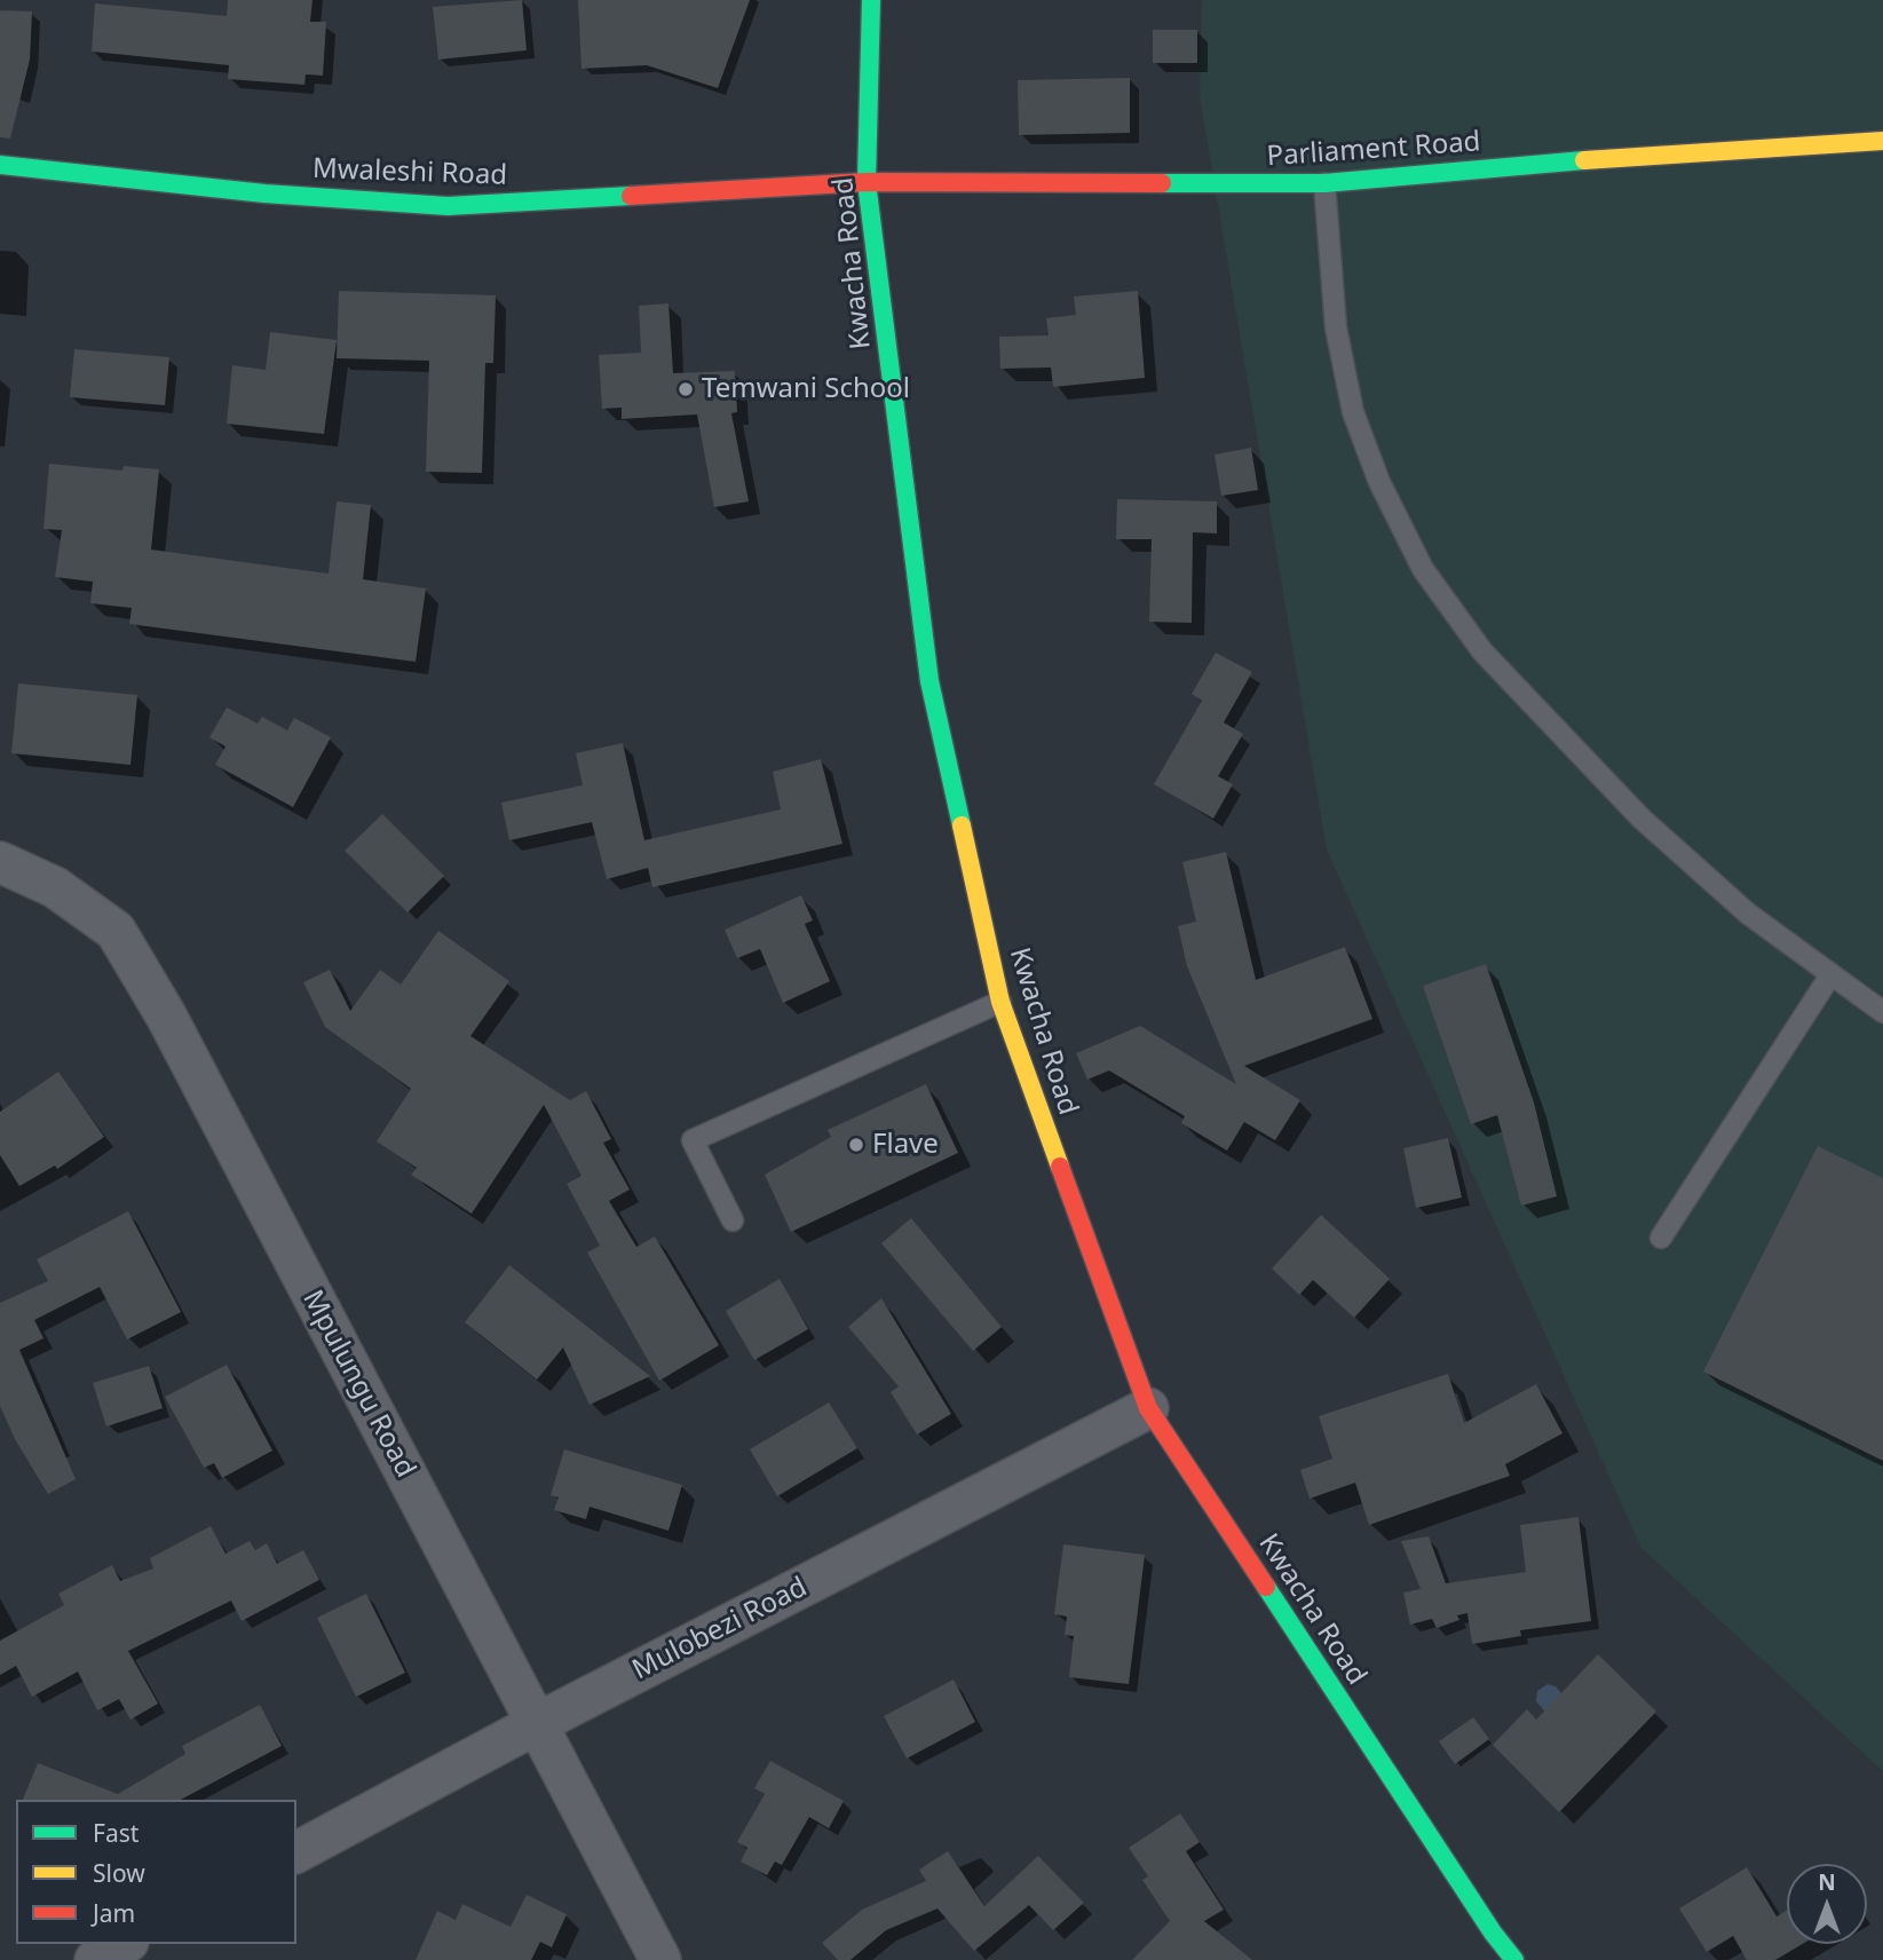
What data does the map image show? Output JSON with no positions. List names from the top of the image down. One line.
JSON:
{"streets":{"main road":["Parliament Road","Mwaleshi Road","Kwacha Road"],"street":["Mpulungu Road","Mulobezi Road"]},"crossings":[["Parliament Road","Mwaleshi Road"],["Parliament Road","Kwacha Road"],["Mwaleshi Road","Kwacha Road"],["Kwacha Road","Mulobezi Road"],["Mpulungu Road","Mulobezi Road"]],"places":["Temwani School","Flave"],"legend":["Fast","Slow","Jam"],"north":"top"}
